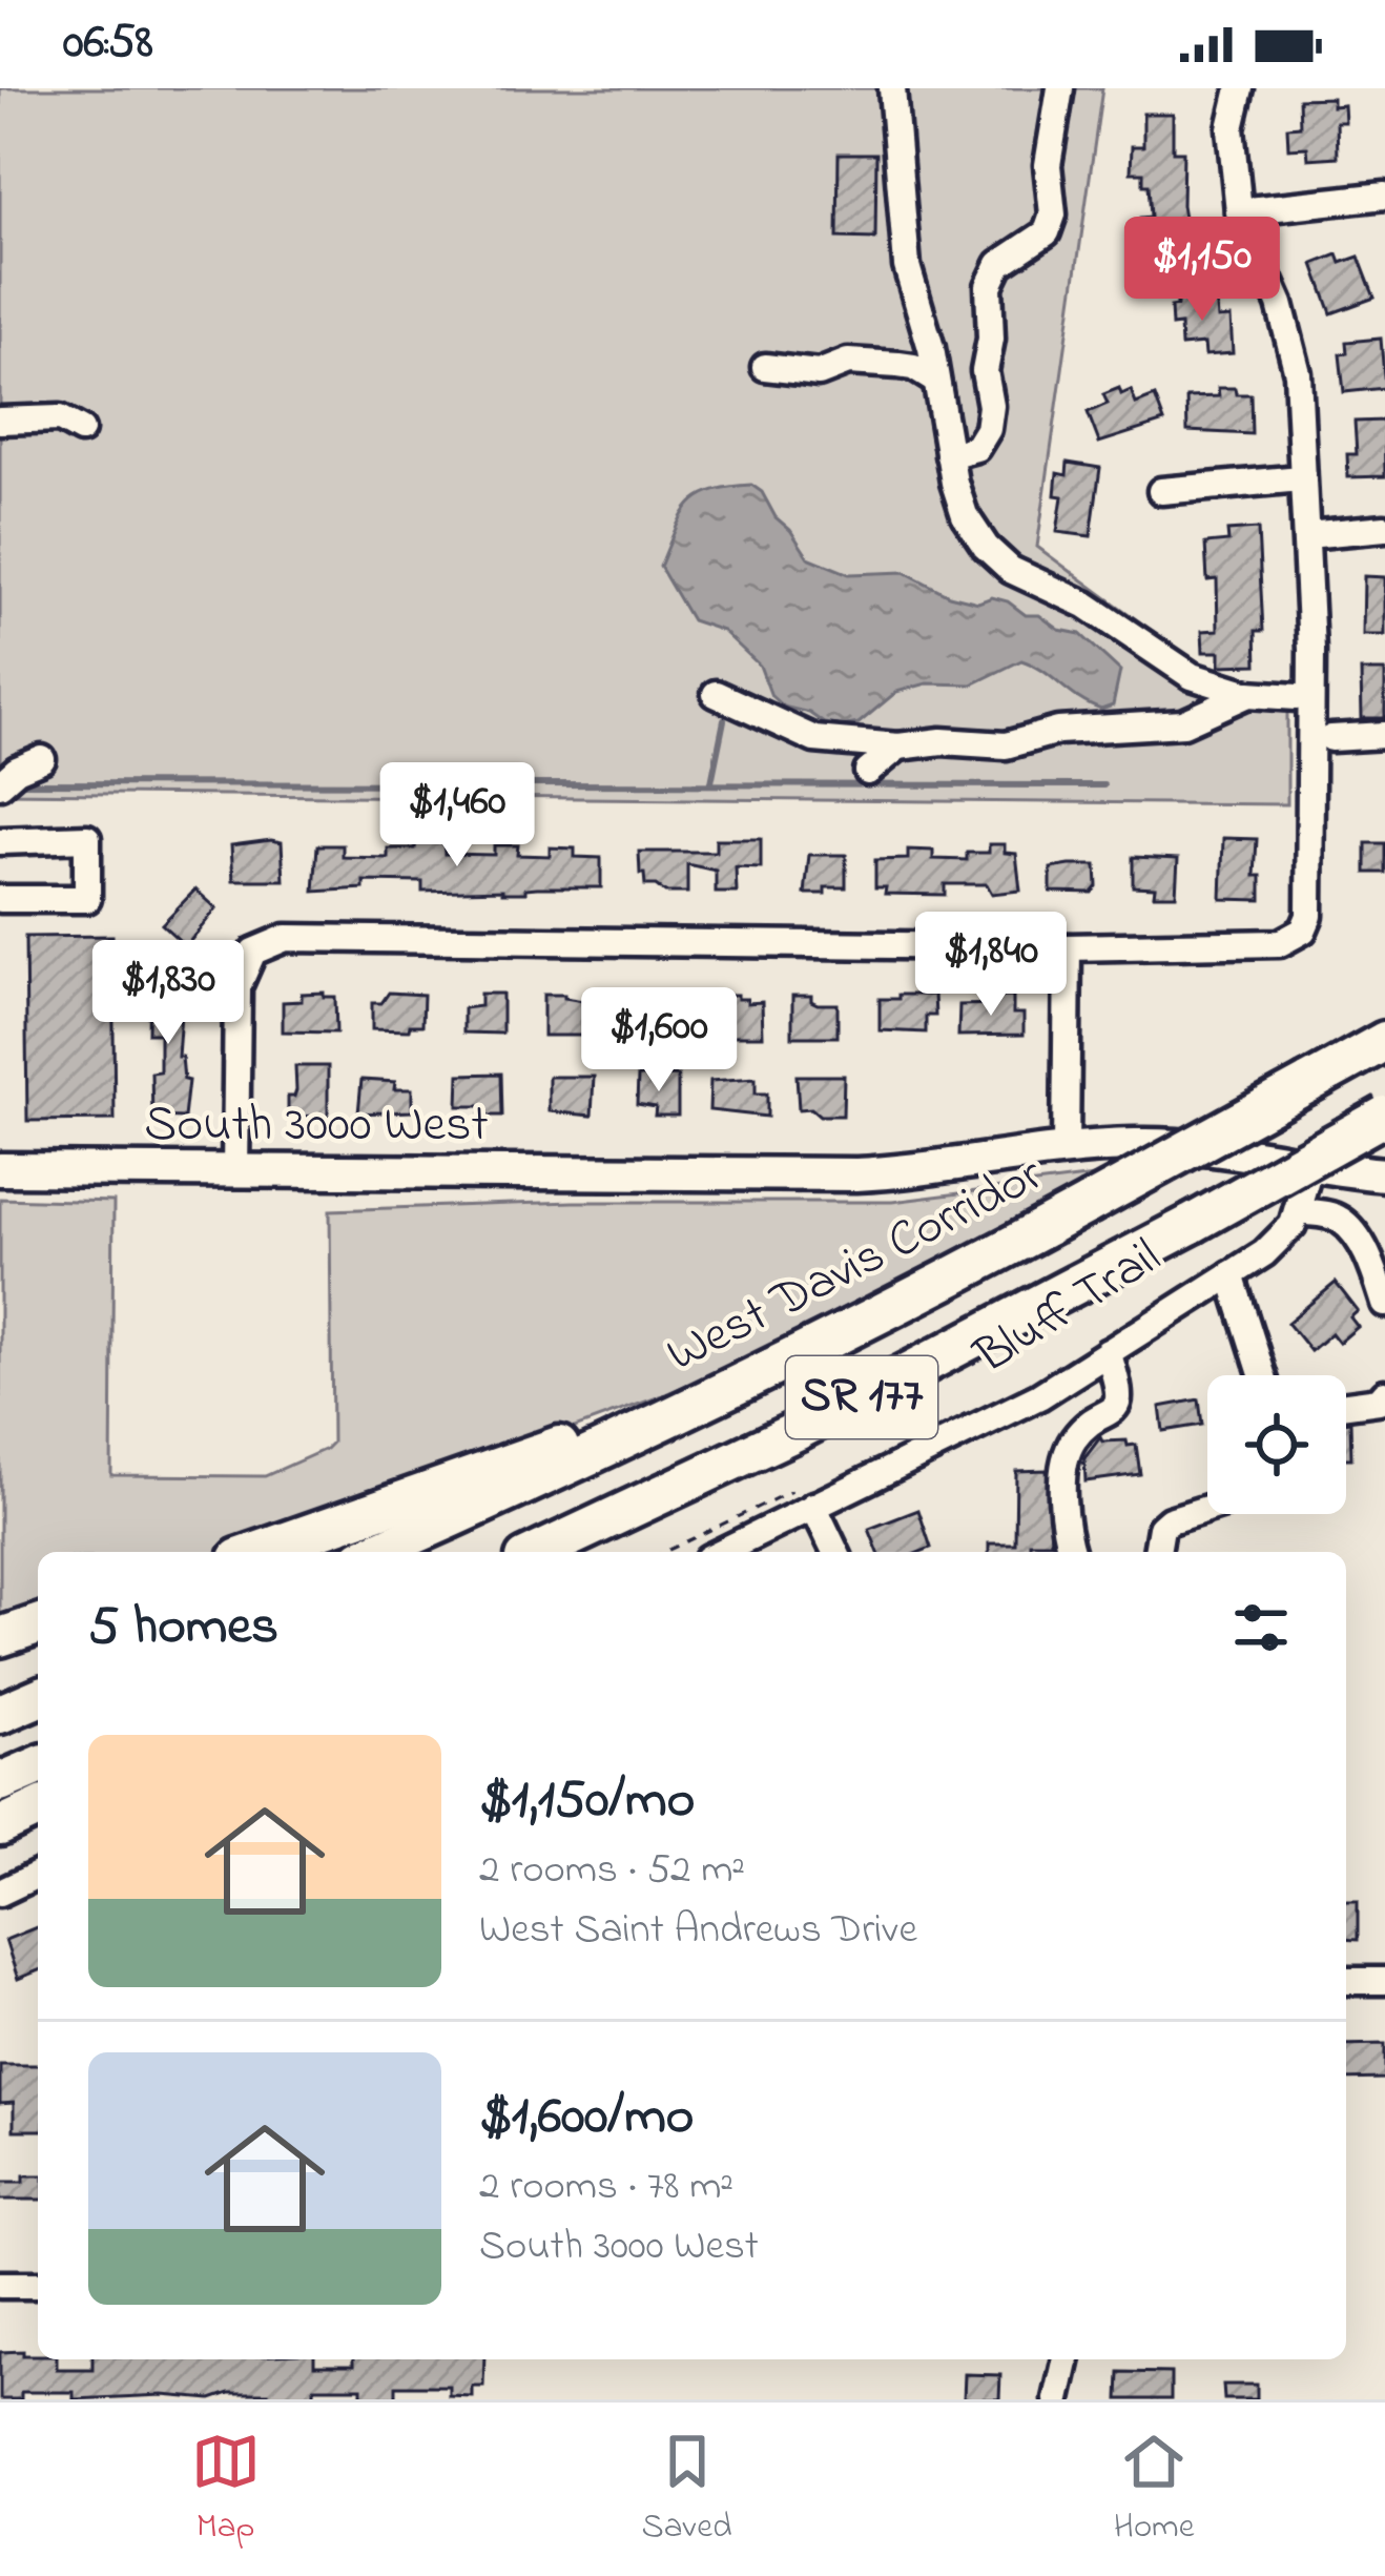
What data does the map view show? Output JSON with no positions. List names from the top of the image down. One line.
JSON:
{"streets":{"highway":["West Davis Corridor","SR 177"],"main road":["South 3000 West"]},"page":{"status":"06:58","price":["$1,150","$1,460","$1,840","$1,830","$1,600"],"heading":"5 homes","list":[{"name":"$1,150/mo","note":"2 rooms · 52 m² · West Saint Andrews Drive"},{"name":"$1,600/mo","note":"2 rooms · 78 m² · South 3000 West"}],"tabs":["Map","Saved","Home"]}}
